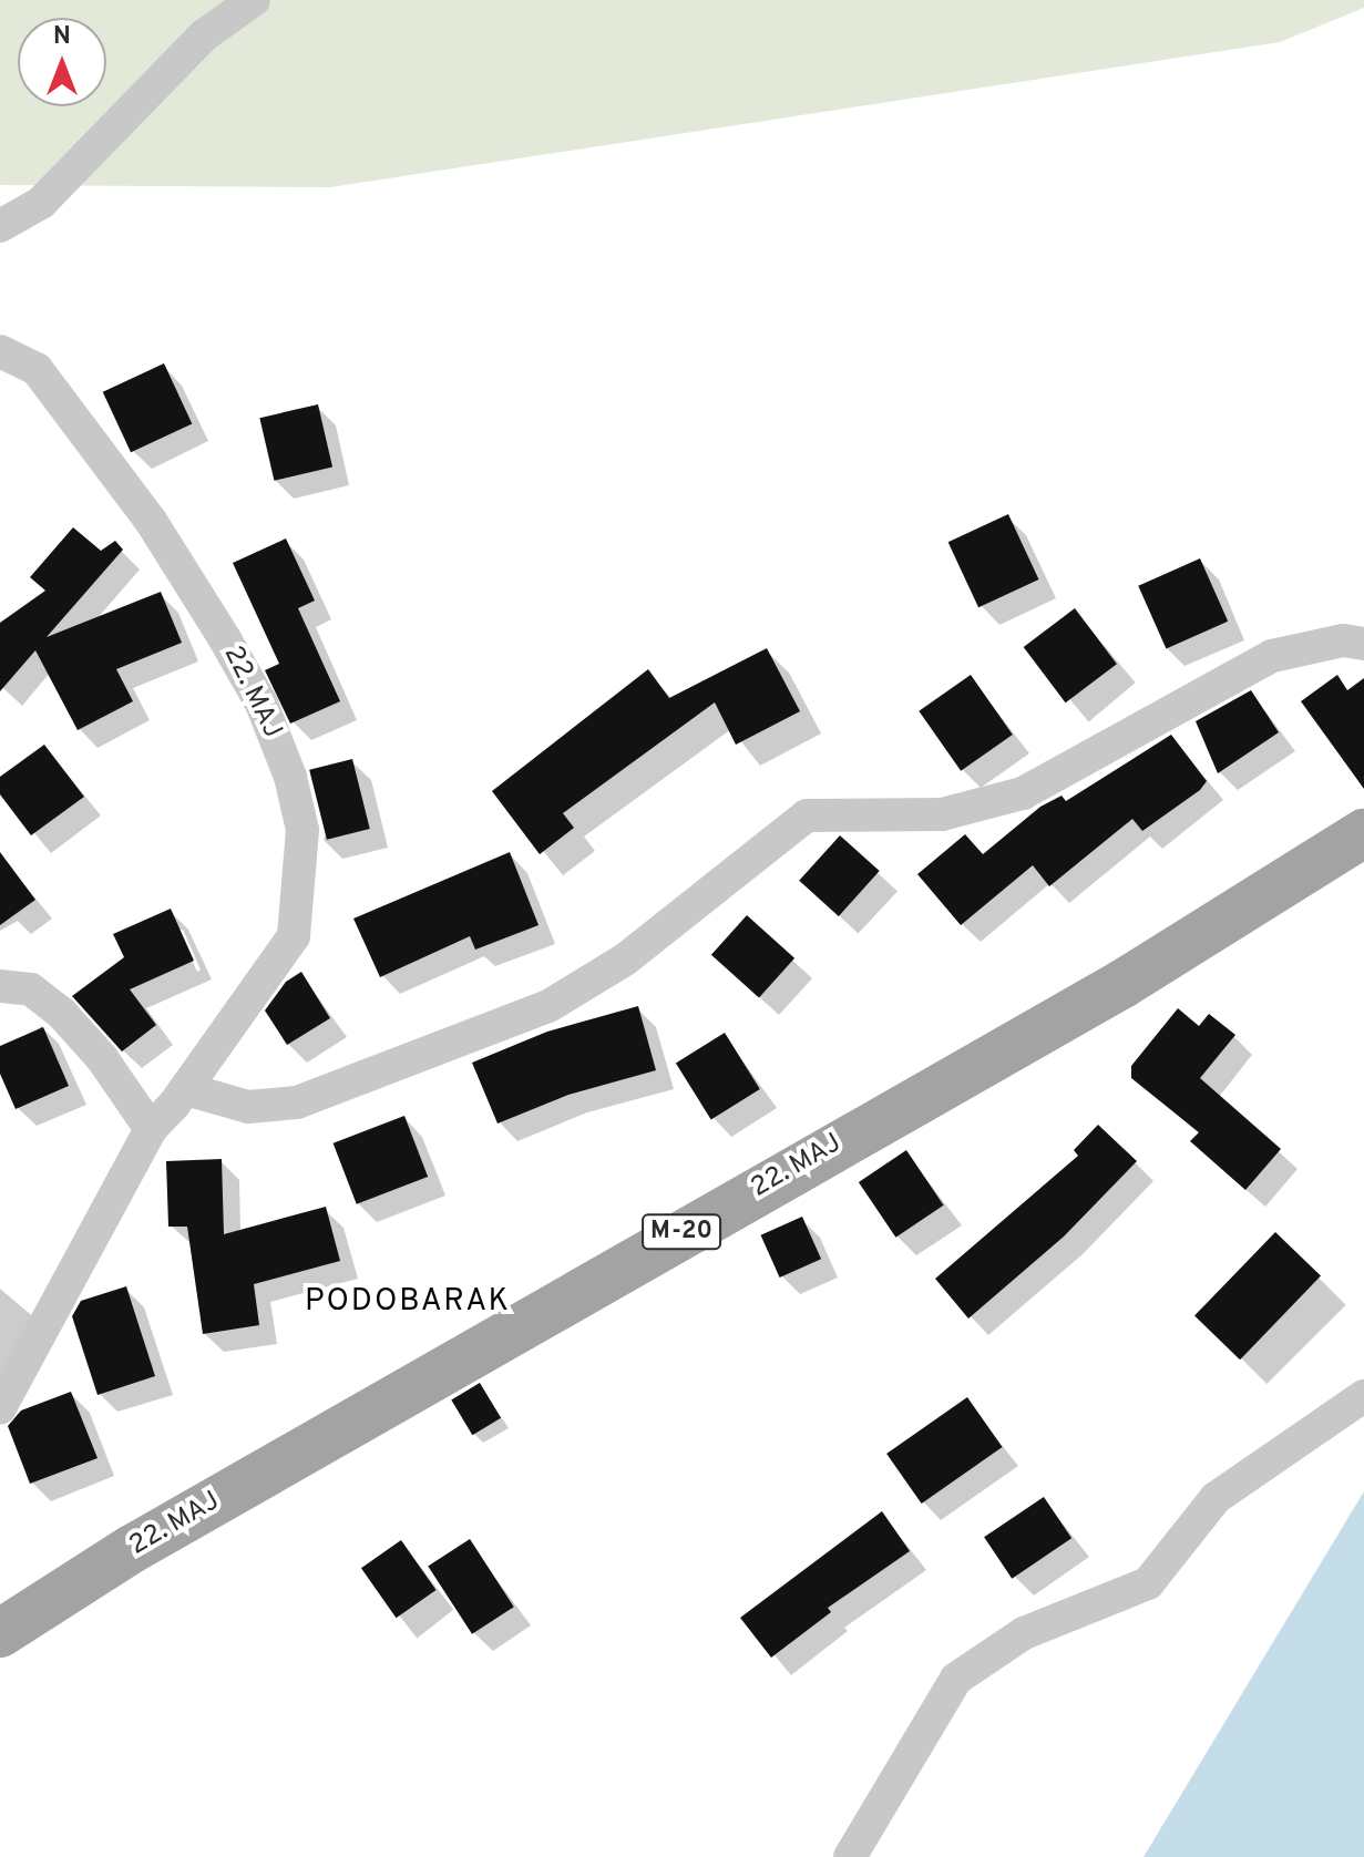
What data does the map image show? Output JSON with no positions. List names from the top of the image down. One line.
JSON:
{"streets":{"main road":["22. MAJ","M-20"]},"districts":["PODOBARAK"],"north":"top"}
